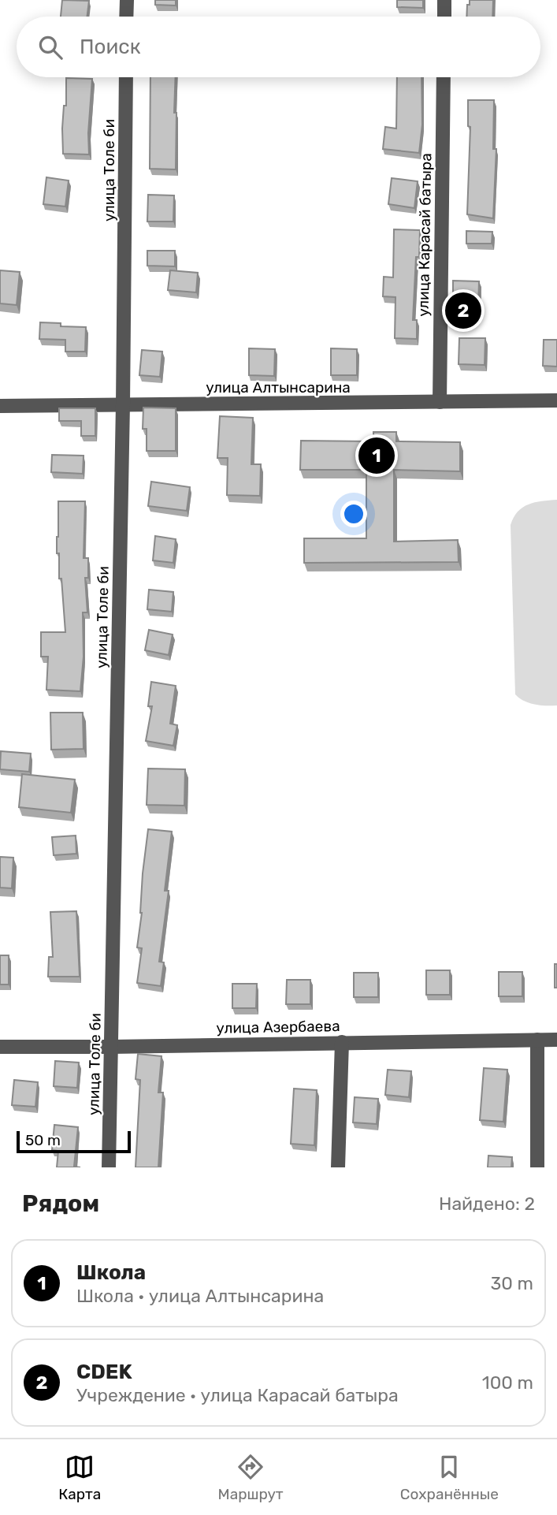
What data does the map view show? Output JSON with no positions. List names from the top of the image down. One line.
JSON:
{"streets":{"street":["улица Толе би","улица Карасай батыра","улица Алтынсарина","улица Азербаева"]},"crossings":[["улица Толе би","улица Алтынсарина"],["улица Толе би","улица Азербаева"],["улица Карасай батыра","улица Алтынсарина"]],"scale_bar":"50 m","page":{"search":"Поиск","pins":["2","1"],"scale":"50 m","heading":["Рядом","Найдено: 2"],"list":[{"mark":"1","name":"Школа","note":"Школа · улица Алтынсарина","value":"30 m"},{"mark":"2","name":"CDEK","note":"Учреждение · улица Карасай батыра","value":"100 m"}],"nav":["Карта","Маршрут","Сохранённые"]}}
